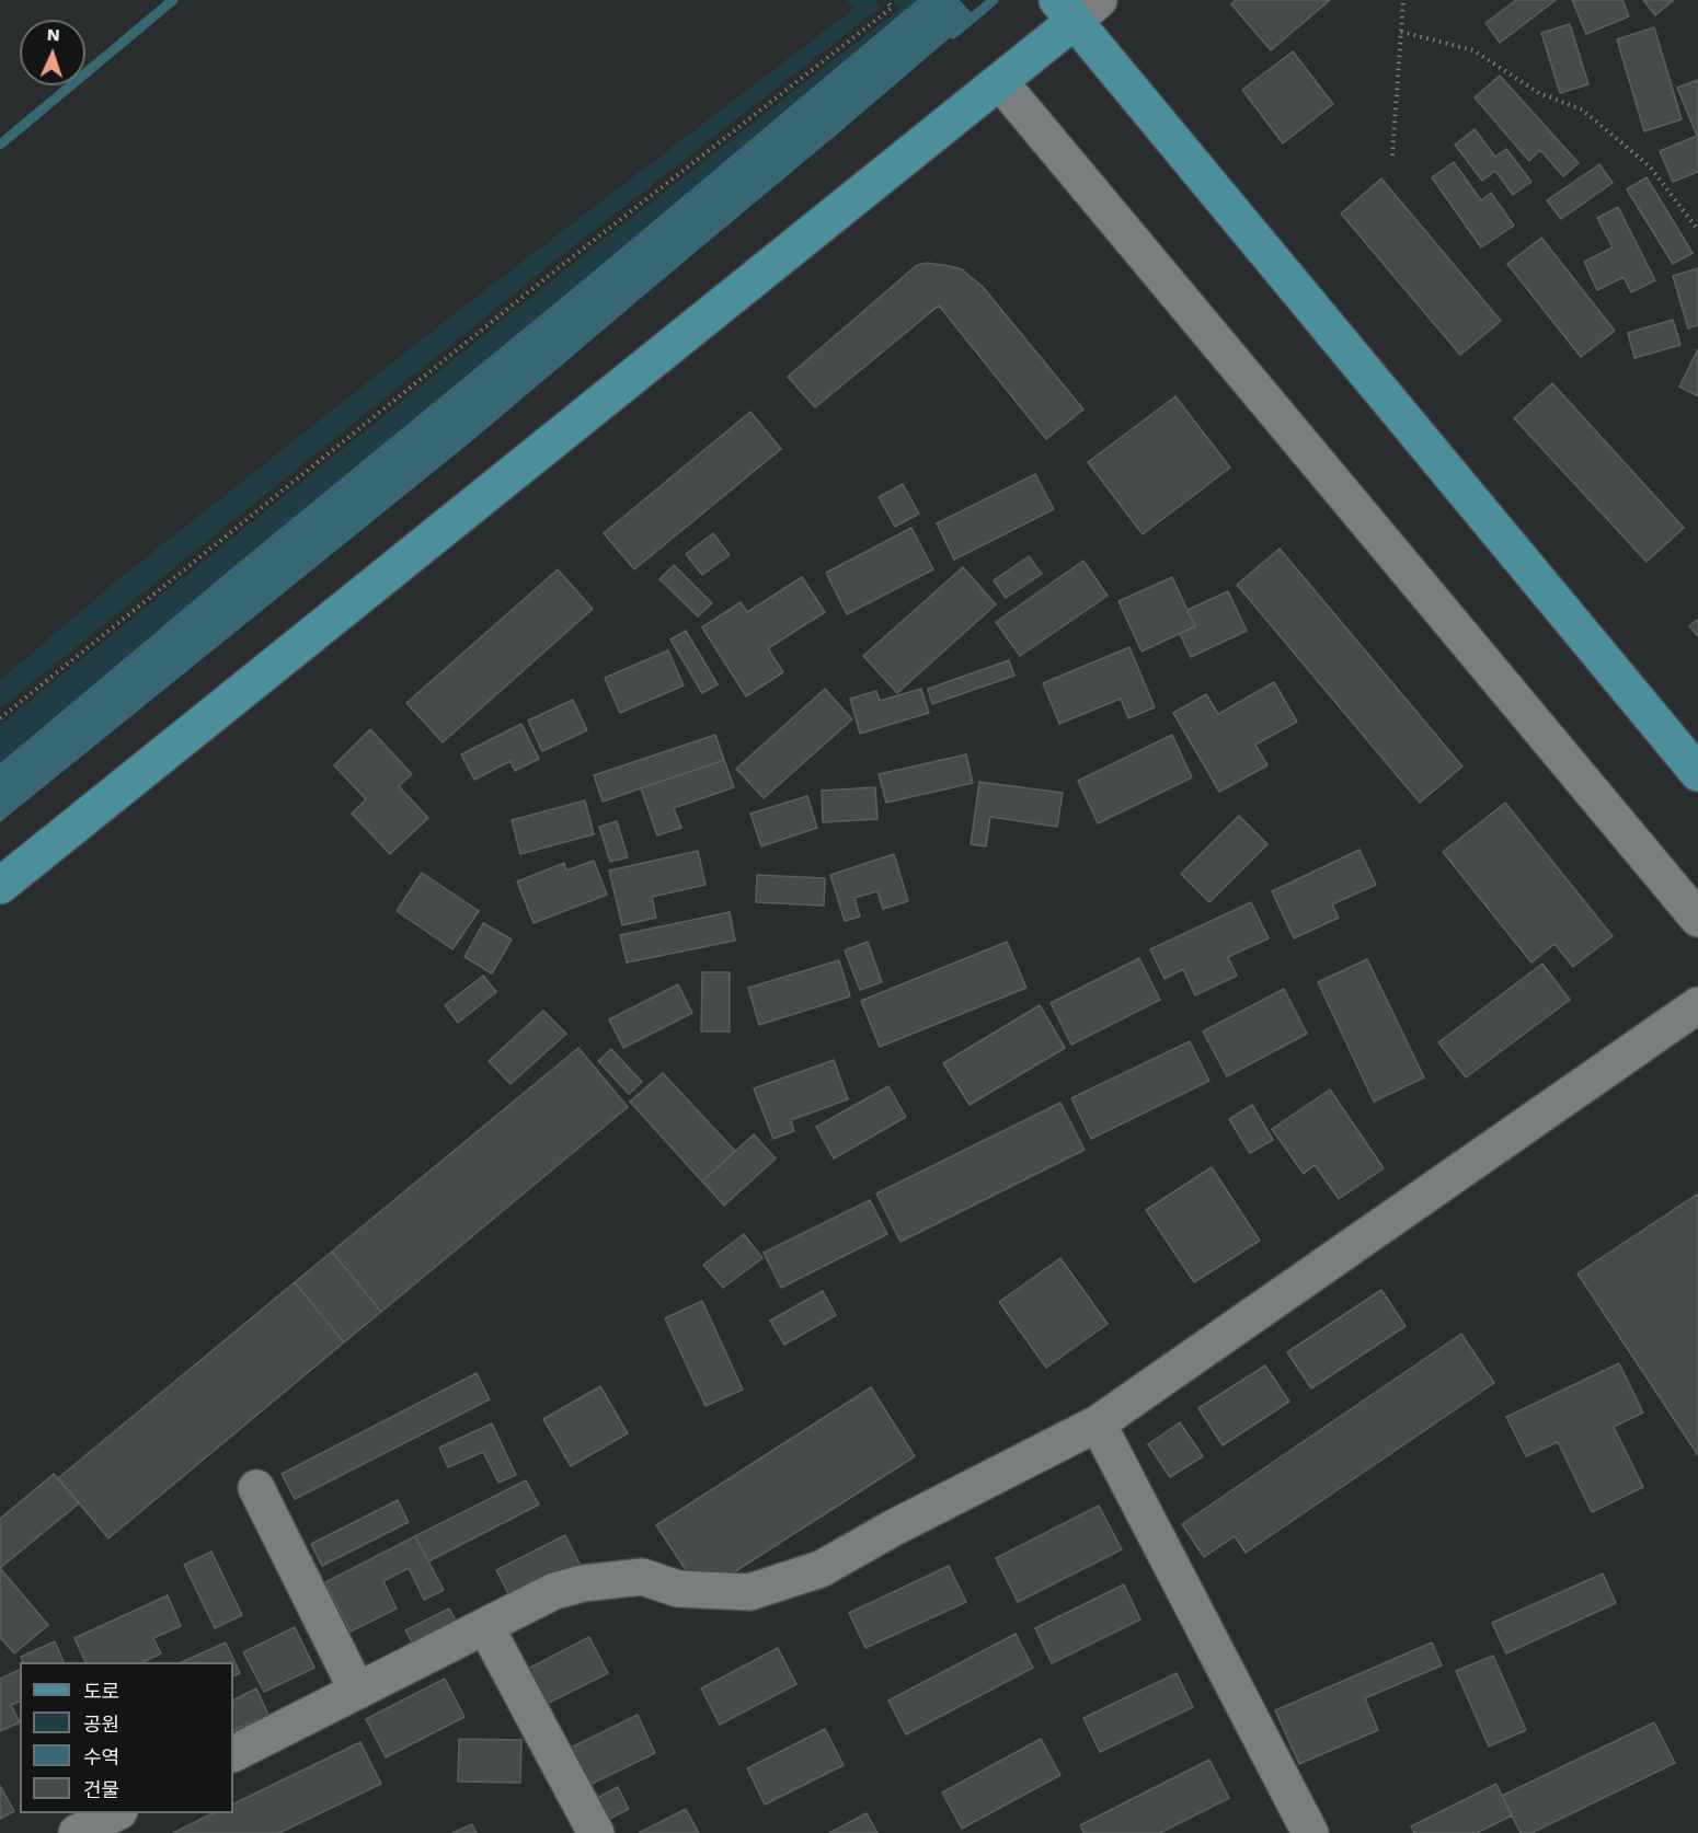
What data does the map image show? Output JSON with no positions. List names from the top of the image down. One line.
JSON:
{"legend":["도로","공원","수역","건물"],"north":"top"}
